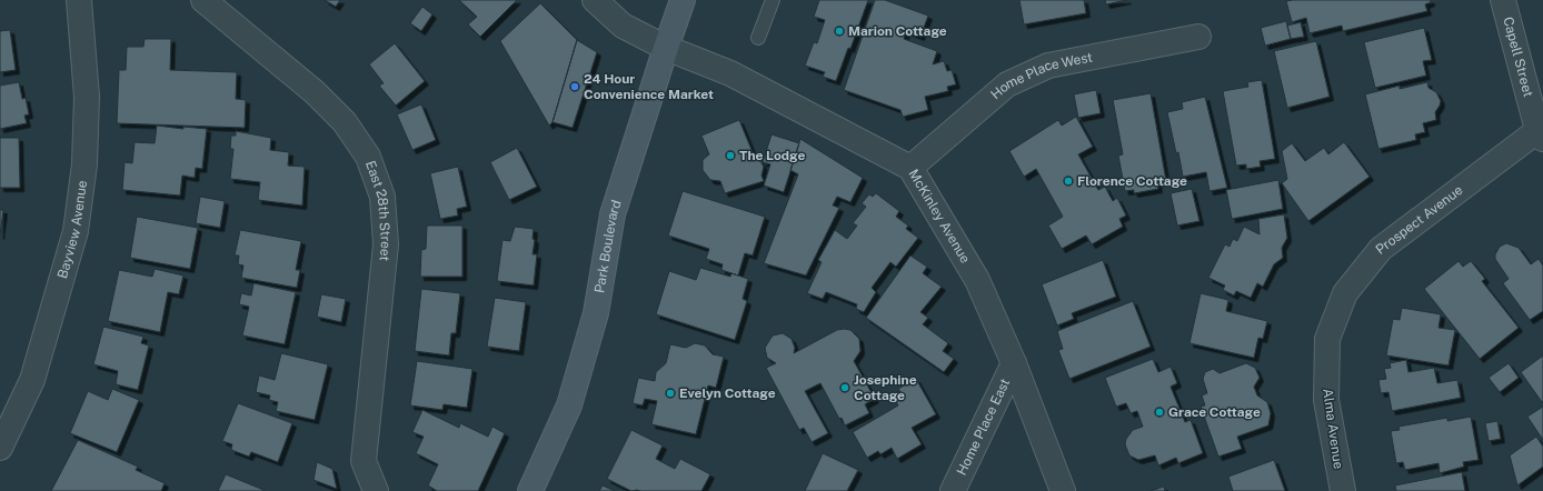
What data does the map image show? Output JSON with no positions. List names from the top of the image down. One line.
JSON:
{"streets":{"main road":["Park Boulevard"],"street":["Capell Street","Home Place West","East 28th Street","McKinley Avenue","Prospect Avenue","Bayview Avenue","Home Place East","Alma Avenue"]},"crossings":[["Capell Street","Prospect Avenue"],["Home Place West","McKinley Avenue"],["McKinley Avenue","Park Boulevard"],["McKinley Avenue","Home Place East"],["Prospect Avenue","Alma Avenue"]],"places":["Marion Cottage","24 Hour Convenience Market","The Lodge","Florence Cottage","Josephine Cottage","Evelyn Cottage","Grace Cottage"]}
